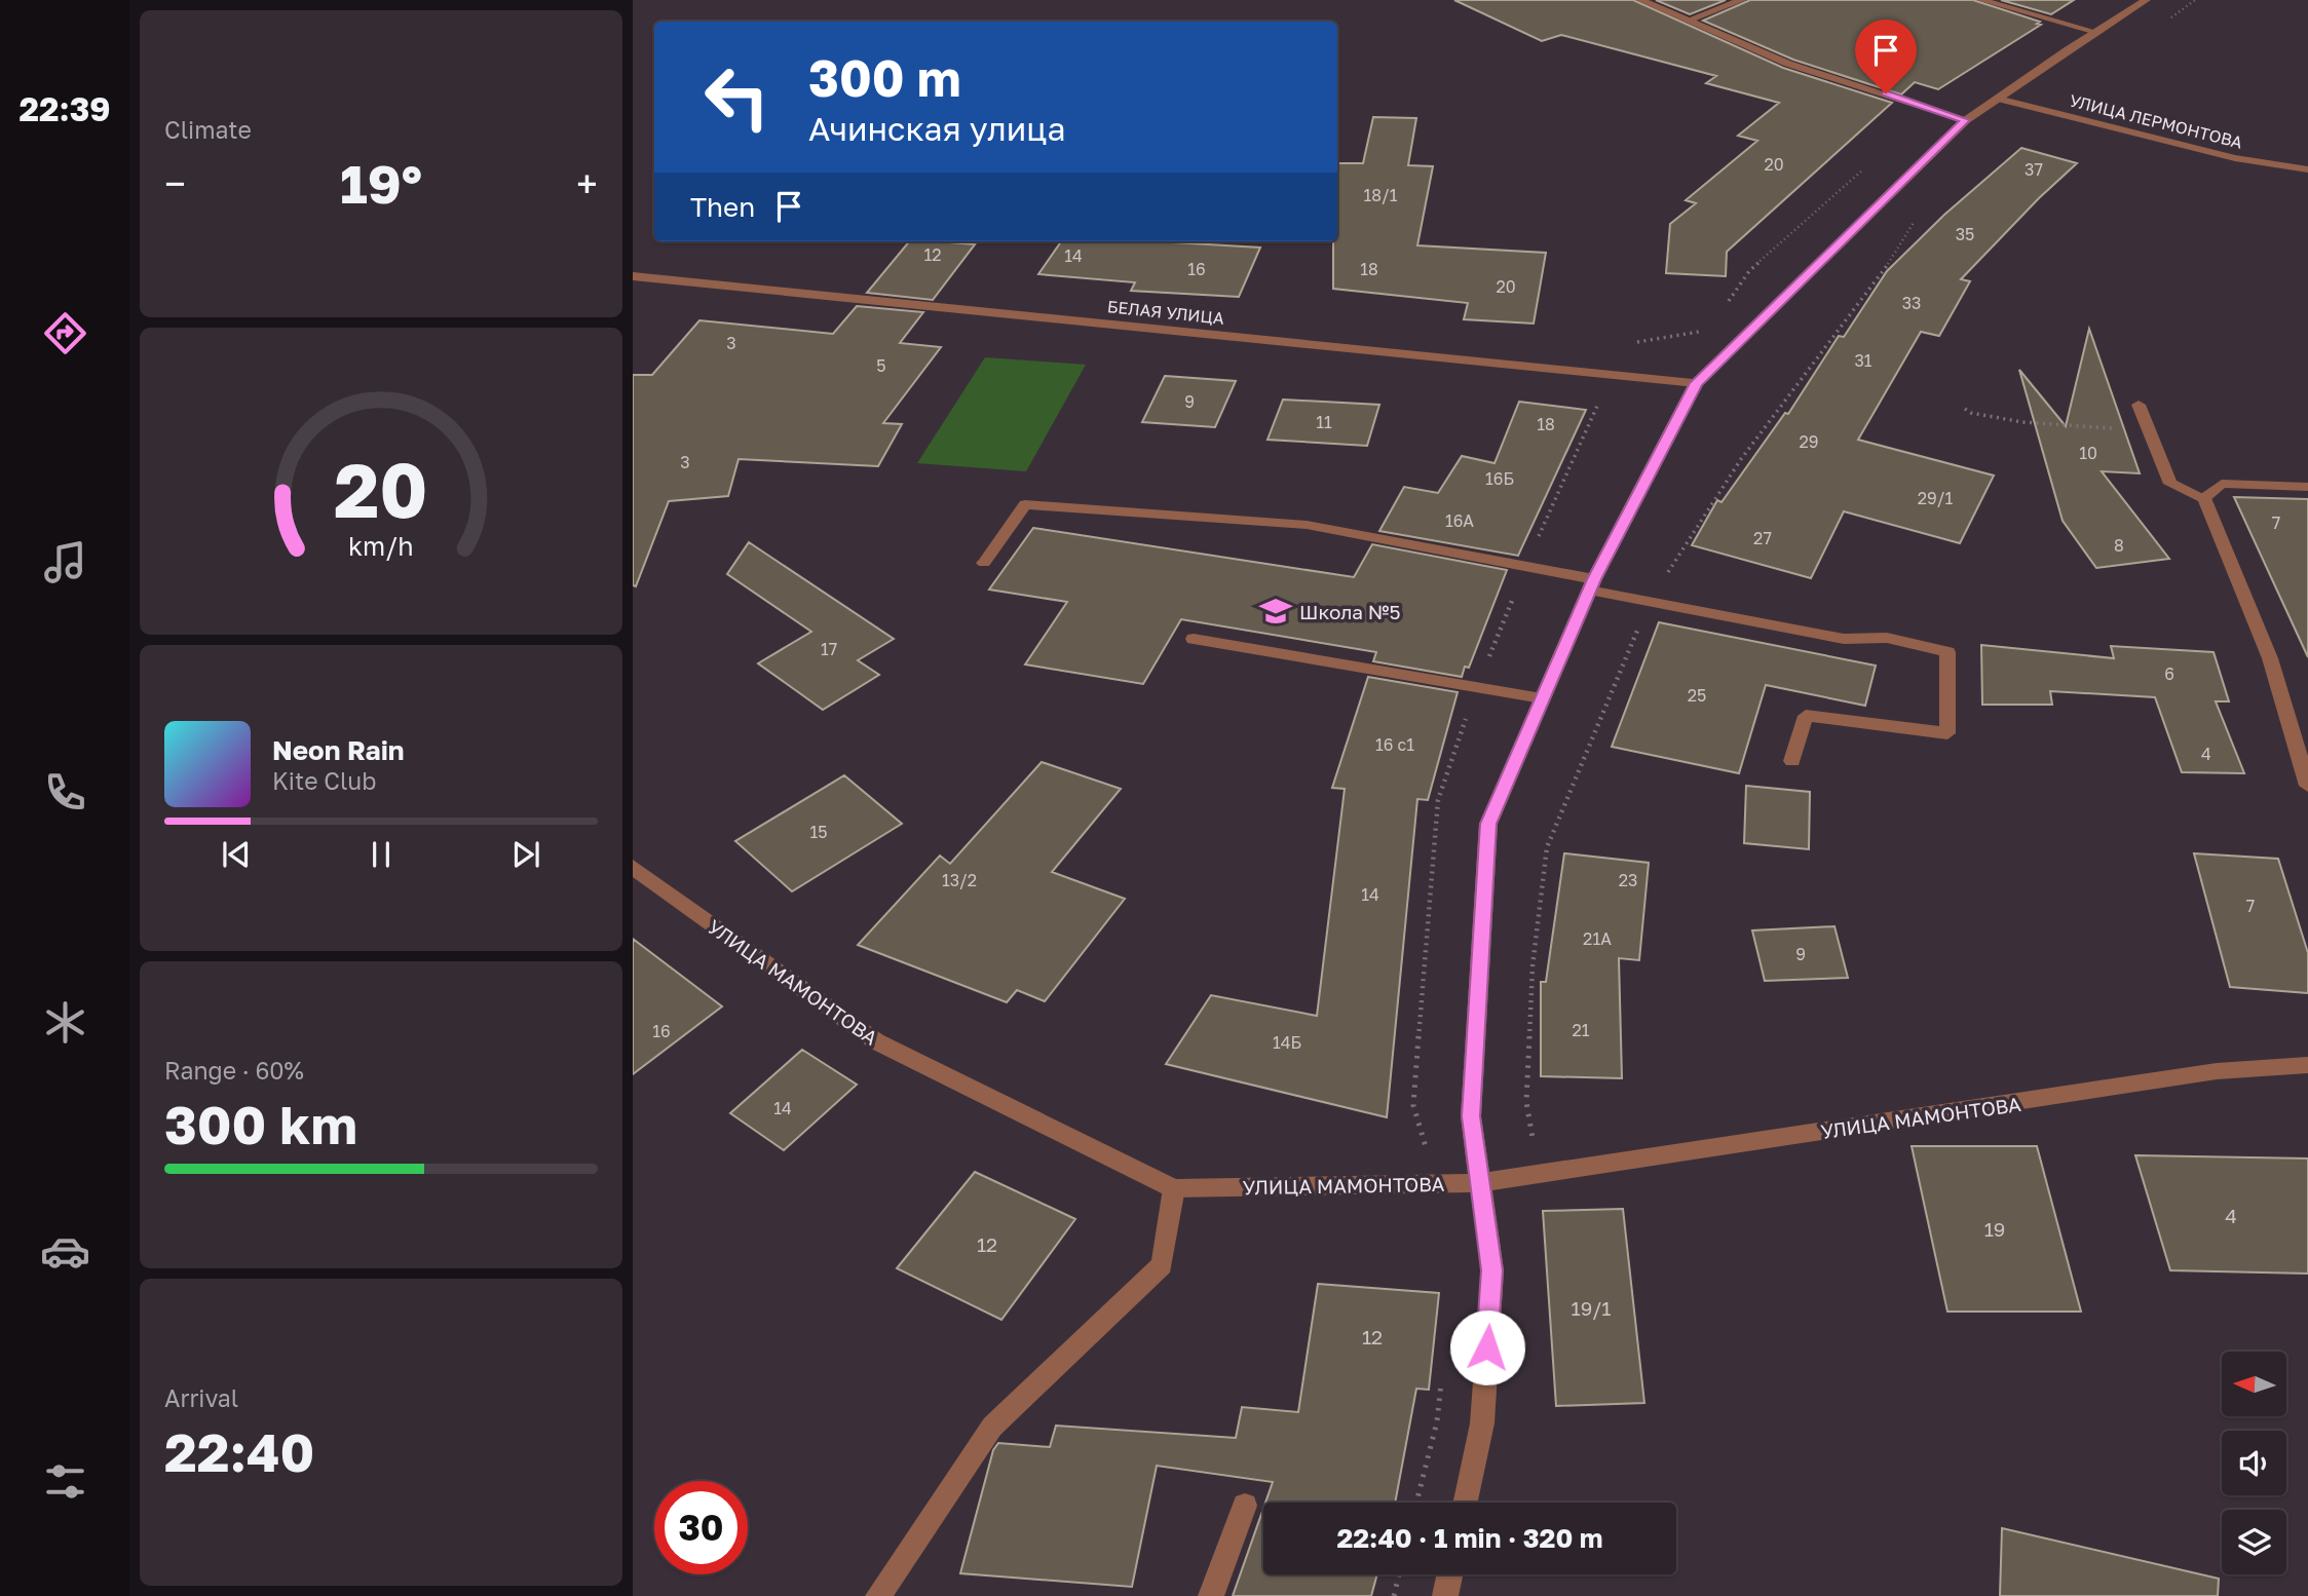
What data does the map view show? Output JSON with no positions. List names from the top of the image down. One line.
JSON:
{"streets":{"street":["УЛИЦА ЛЕРМОНТОВА","БЕЛАЯ УЛИЦА","УЛИЦА МАМОНТОВА"]},"places":{"school or university":["Школа №5"]},"house_numbers":["20","37","18/1","35","12","14","16","18","20","33","3","31","5","9","11","18","29","10","3","16Б","29/1","16А","7","27","8","17","6","25","16 c1","4","15","13/2","23","14","7","21А","9","21","16","14Б","14","4","19","12","19/1","12"],"north":"left","page":{"tabs":"22:39","tile":["Climate",["Range · 60%","300 km"],["Arrival","22:40"]],"turn":["300 m","Ачинская улица"],"heat":["−","19°","+"],"then":"Then","song":["Neon Rain","Kite Club"],"limit":"30","trip":"22:40 · 1 min · 320 m","gauge":["20","km/h"]}}
